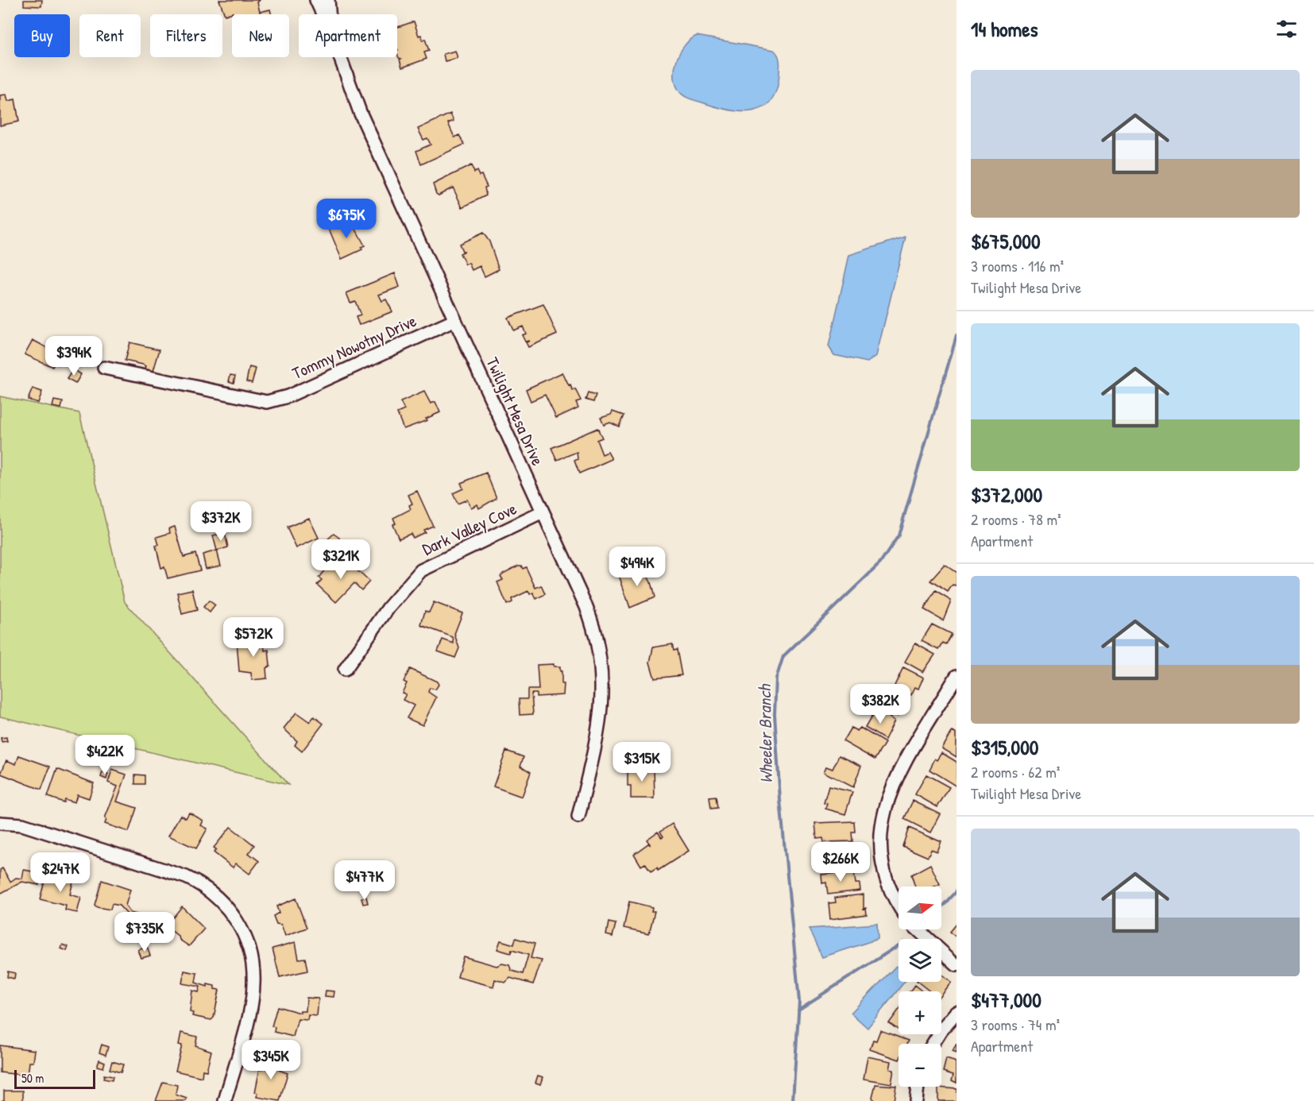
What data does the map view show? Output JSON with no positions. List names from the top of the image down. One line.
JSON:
{"streets":{"street":["Tommy Nowotny Drive","Twilight Mesa Drive","Dark Valley Cove"]},"crossings":[["Tommy Nowotny Drive","Twilight Mesa Drive"],["Twilight Mesa Drive","Dark Valley Cove"]],"water":["Wheeler Branch"],"scale_bar":"50 m","north":"right","page":{"heading":"14 homes","chip":["Buy","Rent","Filters","New","Apartment"],"list":[{"name":"$675,000","note":"3 rooms · 116 m² · Twilight Mesa Drive"},{"name":"$372,000","note":"2 rooms · 78 m² · Apartment"},{"name":"$315,000","note":"2 rooms · 62 m² · Twilight Mesa Drive"},{"name":"$477,000","note":"3 rooms · 74 m² · Apartment"}],"price":["$675K","$394K","$372K","$321K","$494K","$572K","$382K","$422K","$315K","$266K","$247K","$477K","$735K","$345K"],"map_buttons":["+","−"],"scale":"50 m"}}
